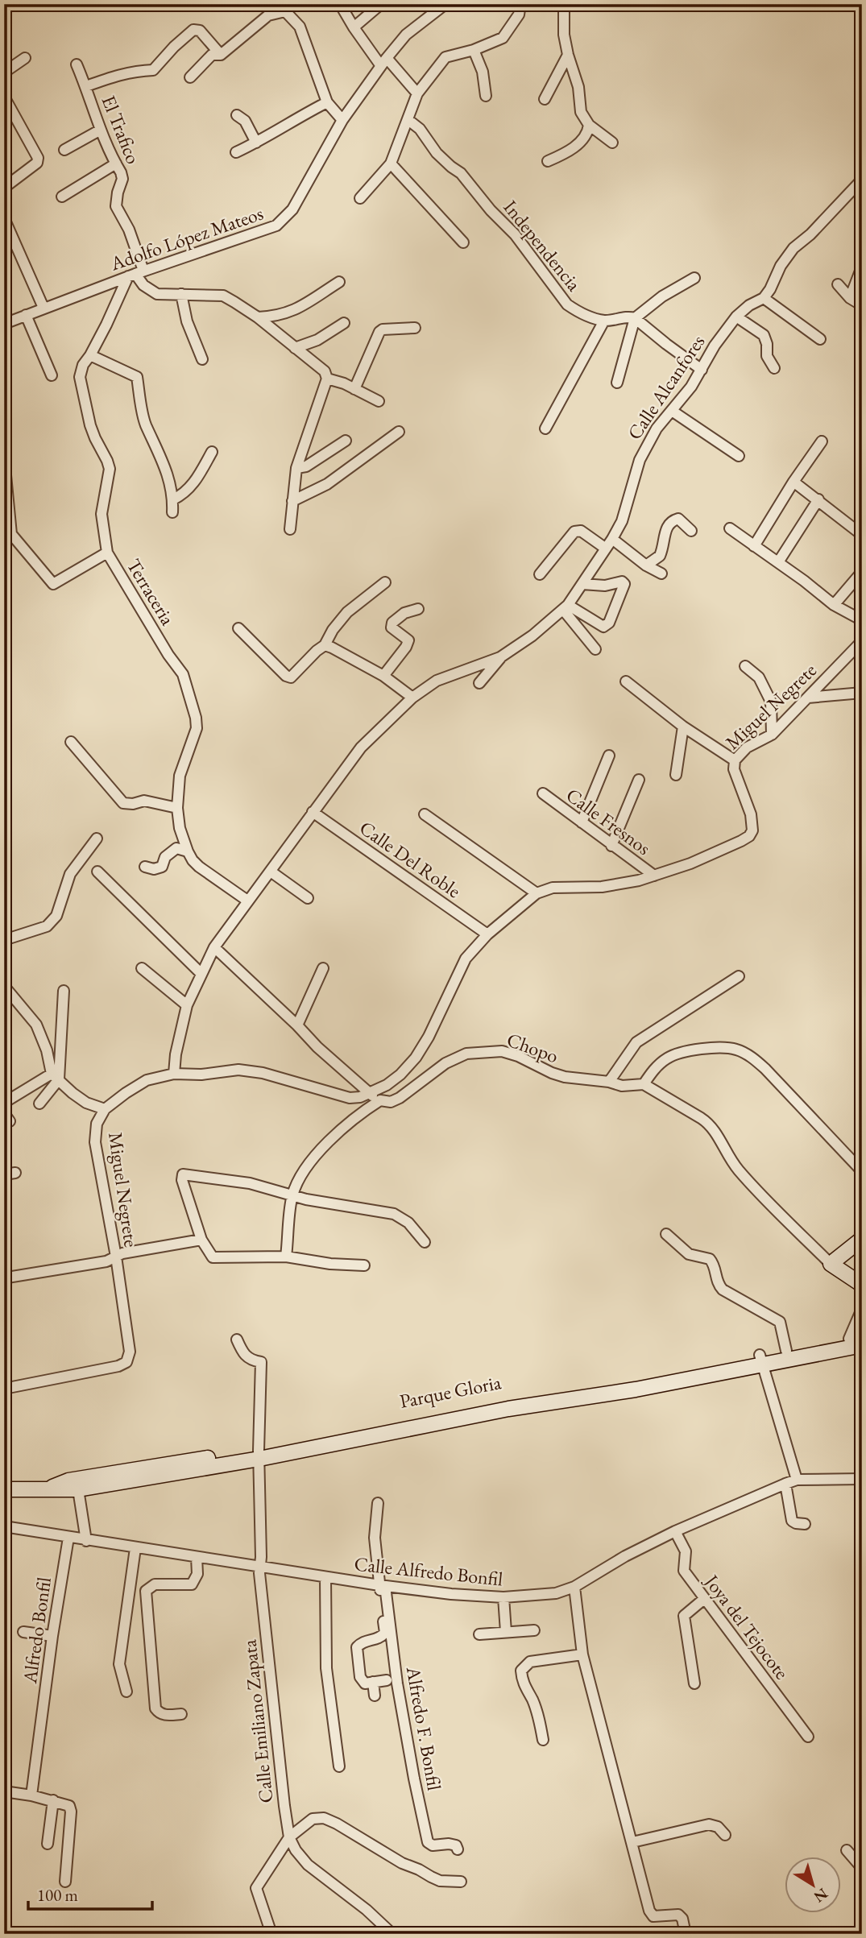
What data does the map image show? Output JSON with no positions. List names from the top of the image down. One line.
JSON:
{"streets":{"main road":["Parque Gloria"],"street":["El Trafico","Adolfo López Mateos","Independencia","Calle Alcanfores","Terraceria","Miguel Negrete","Calle Fresnos","Calle Del Roble","Chopo","Calle Alfredo Bonfil","Joya del Tejocote","Alfredo Bonfil","Calle Emiliano Zapata","Alfredo F. Bonfil"]},"crossings":[["El Trafico","Adolfo López Mateos"],["El Trafico","Terraceria"],["Adolfo López Mateos","Terraceria"],["Calle Alcanfores","Terraceria"],["Calle Alcanfores","Calle Del Roble"],["Miguel Negrete","Calle Fresnos"],["Miguel Negrete","Calle Del Roble"],["Parque Gloria","Calle Emiliano Zapata"],["Calle Alfredo Bonfil","Joya del Tejocote"],["Calle Alfredo Bonfil","Alfredo Bonfil"],["Calle Alfredo Bonfil","Calle Emiliano Zapata"],["Calle Alfredo Bonfil","Alfredo F. Bonfil"]],"scale_bar":"100 m","north":"bottom right"}
